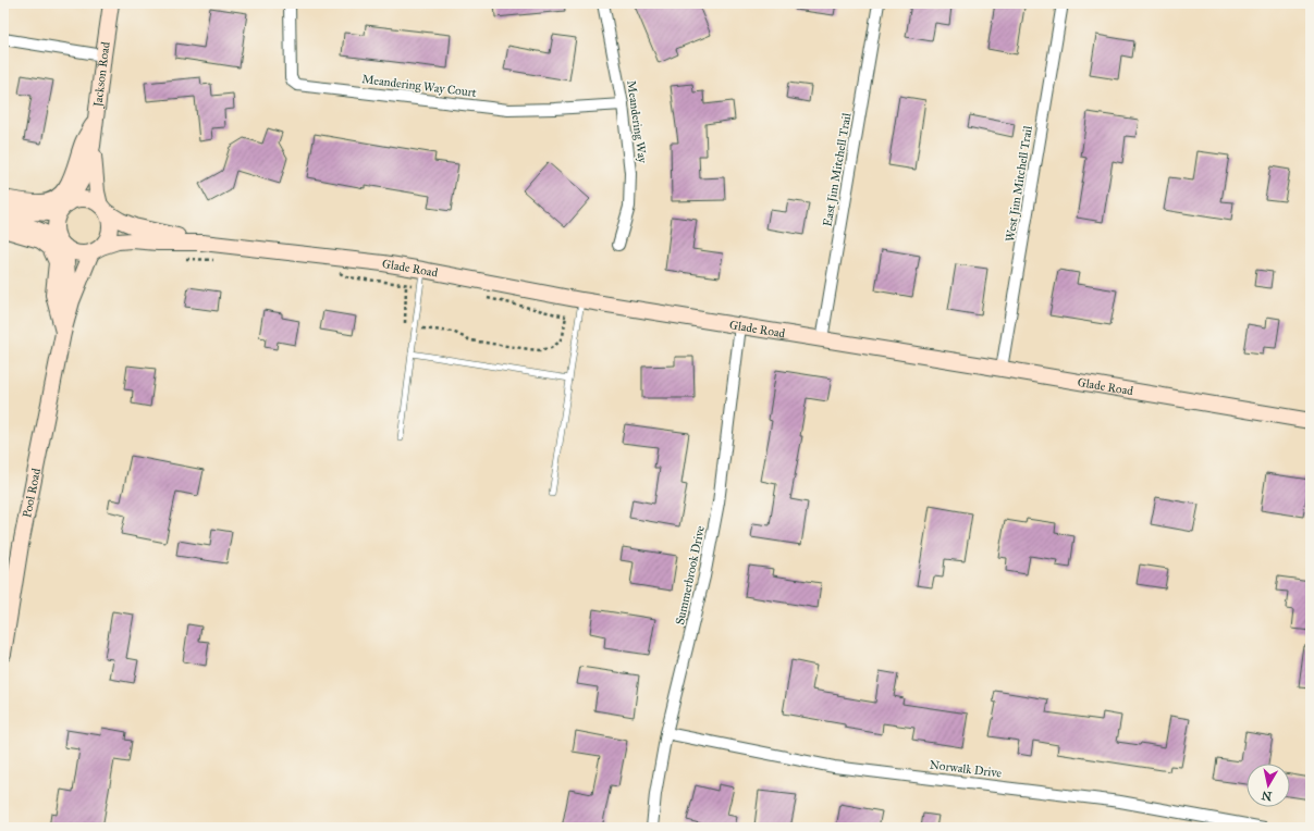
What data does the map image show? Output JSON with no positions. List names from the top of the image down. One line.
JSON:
{"streets":{"main road":["Jackson Road","Glade Road","Pool Road"],"street":["Meandering Way Court","Meandering Way","East Jim Mitchell Trail","West Jim Mitchell Trail","Summerbrook Drive","Norwalk Drive"]},"crossings":[["Jackson Road","Glade Road"],["Jackson Road","Pool Road"],["Meandering Way Court","Meandering Way"],["East Jim Mitchell Trail","Glade Road"],["West Jim Mitchell Trail","Glade Road"],["Glade Road","Pool Road"],["Glade Road","Summerbrook Drive"],["Summerbrook Drive","Norwalk Drive"]],"north":"bottom"}
